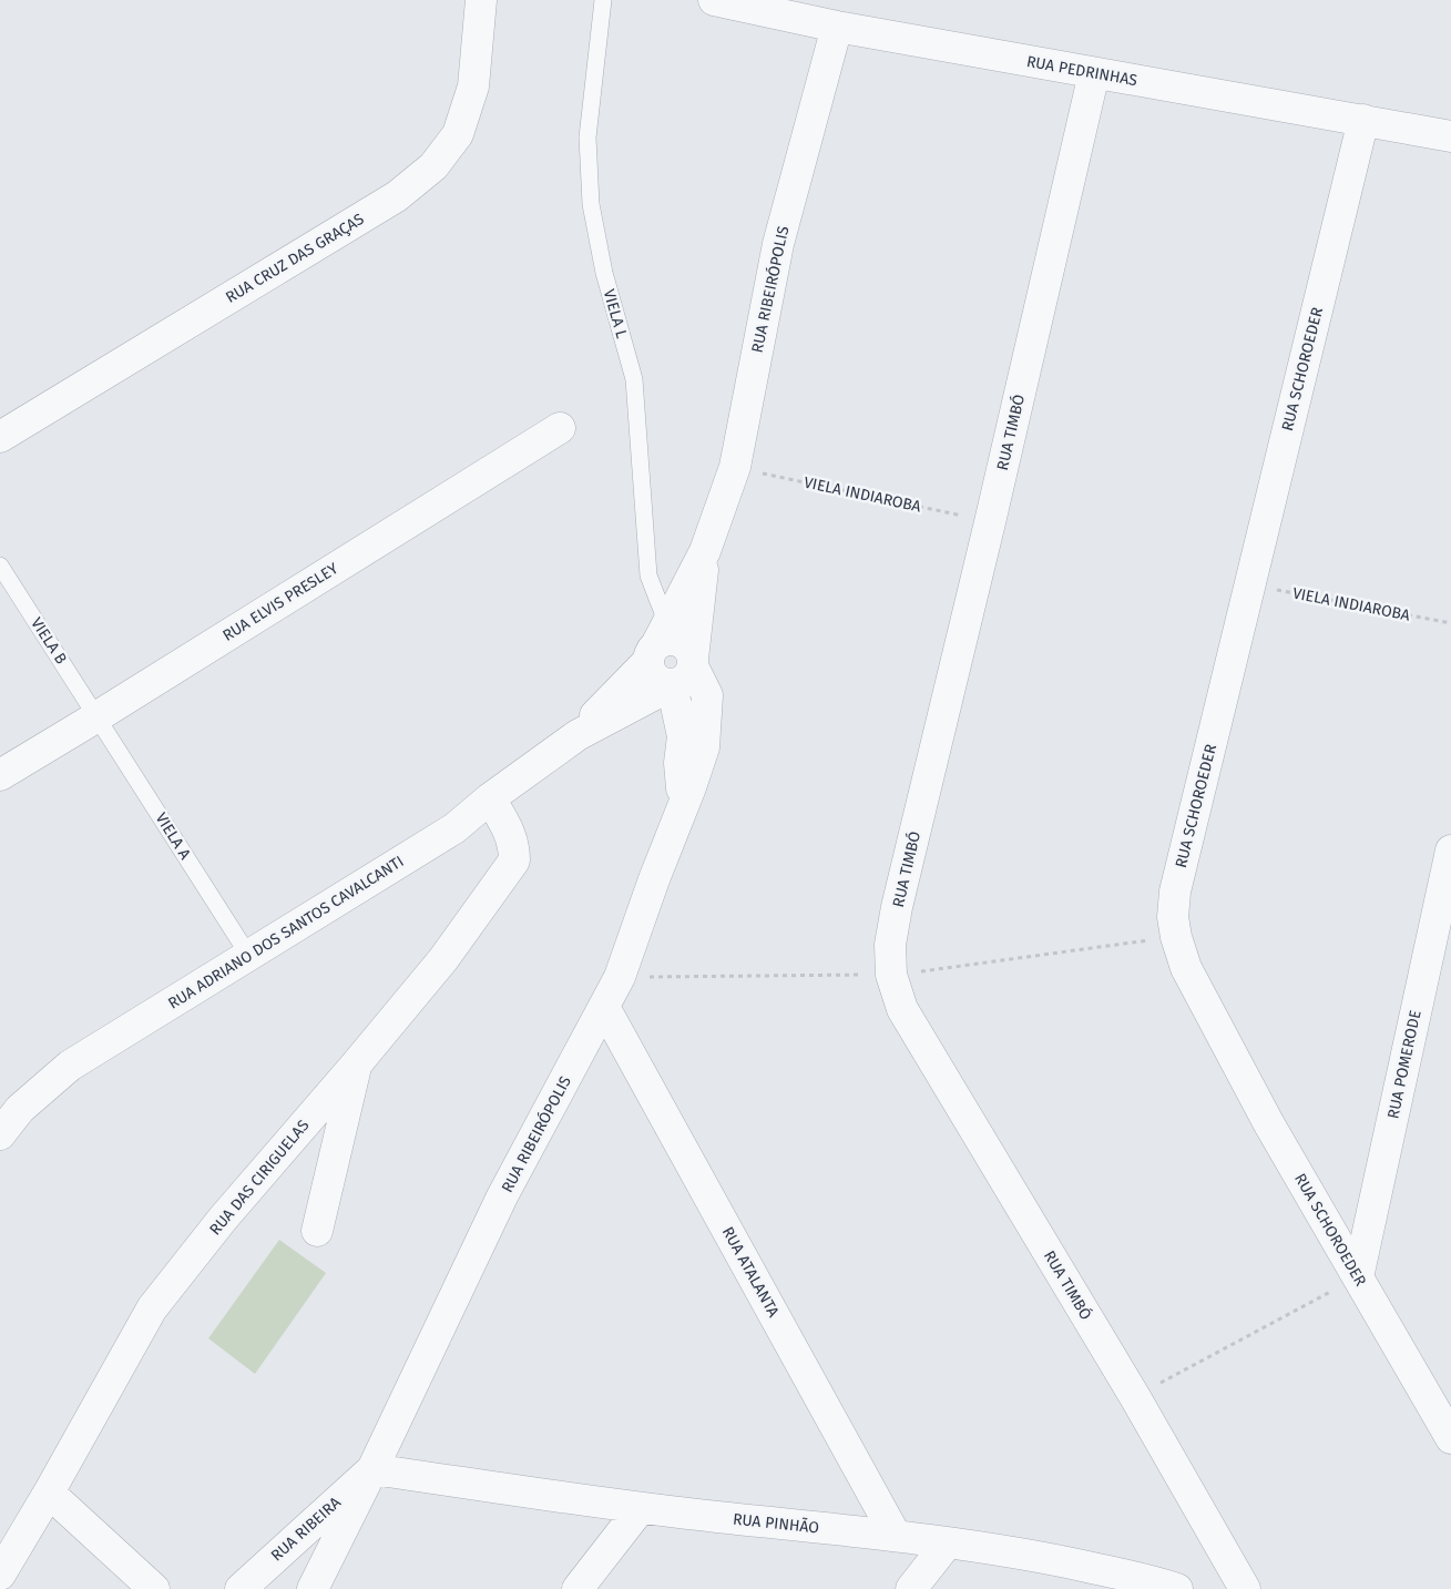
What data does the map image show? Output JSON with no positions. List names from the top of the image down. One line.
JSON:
{"streets":{"street":["RUA PEDRINHAS","RUA CRUZ DAS GRAÇAS","RUA RIBEIRÓPOLIS","RUA SCHOROEDER","RUA TIMBÓ","RUA ELVIS PRESLEY","RUA ADRIANO DOS SANTOS CAVALCANTI","RUA POMERODE","RUA DAS CIRIGUELAS","RUA ATALANTA","RUA PINHÃO","RUA RIBEIRA"],"lane":["VIELA L","VIELA B","VIELA A"],"path":["VIELA INDIAROBA"]},"crossings":[["RUA PEDRINHAS","RUA RIBEIRÓPOLIS"],["RUA PEDRINHAS","RUA SCHOROEDER"],["RUA PEDRINHAS","RUA TIMBÓ"],["RUA RIBEIRÓPOLIS","VIELA L"],["RUA RIBEIRÓPOLIS","VIELA INDIAROBA"],["RUA RIBEIRÓPOLIS","RUA ADRIANO DOS SANTOS CAVALCANTI"],["RUA RIBEIRÓPOLIS","RUA ATALANTA"],["RUA RIBEIRÓPOLIS","RUA PINHÃO"],["RUA RIBEIRÓPOLIS","RUA RIBEIRA"],["VIELA L","RUA ADRIANO DOS SANTOS CAVALCANTI"],["RUA SCHOROEDER","VIELA INDIAROBA"],["RUA SCHOROEDER","RUA POMERODE"],["RUA TIMBÓ","VIELA INDIAROBA"],["RUA ELVIS PRESLEY","VIELA B"],["RUA ELVIS PRESLEY","VIELA A"],["VIELA B","VIELA A"],["VIELA A","RUA ADRIANO DOS SANTOS CAVALCANTI"],["RUA ADRIANO DOS SANTOS CAVALCANTI","RUA DAS CIRIGUELAS"],["RUA ATALANTA","RUA PINHÃO"],["RUA PINHÃO","RUA RIBEIRA"]]}
